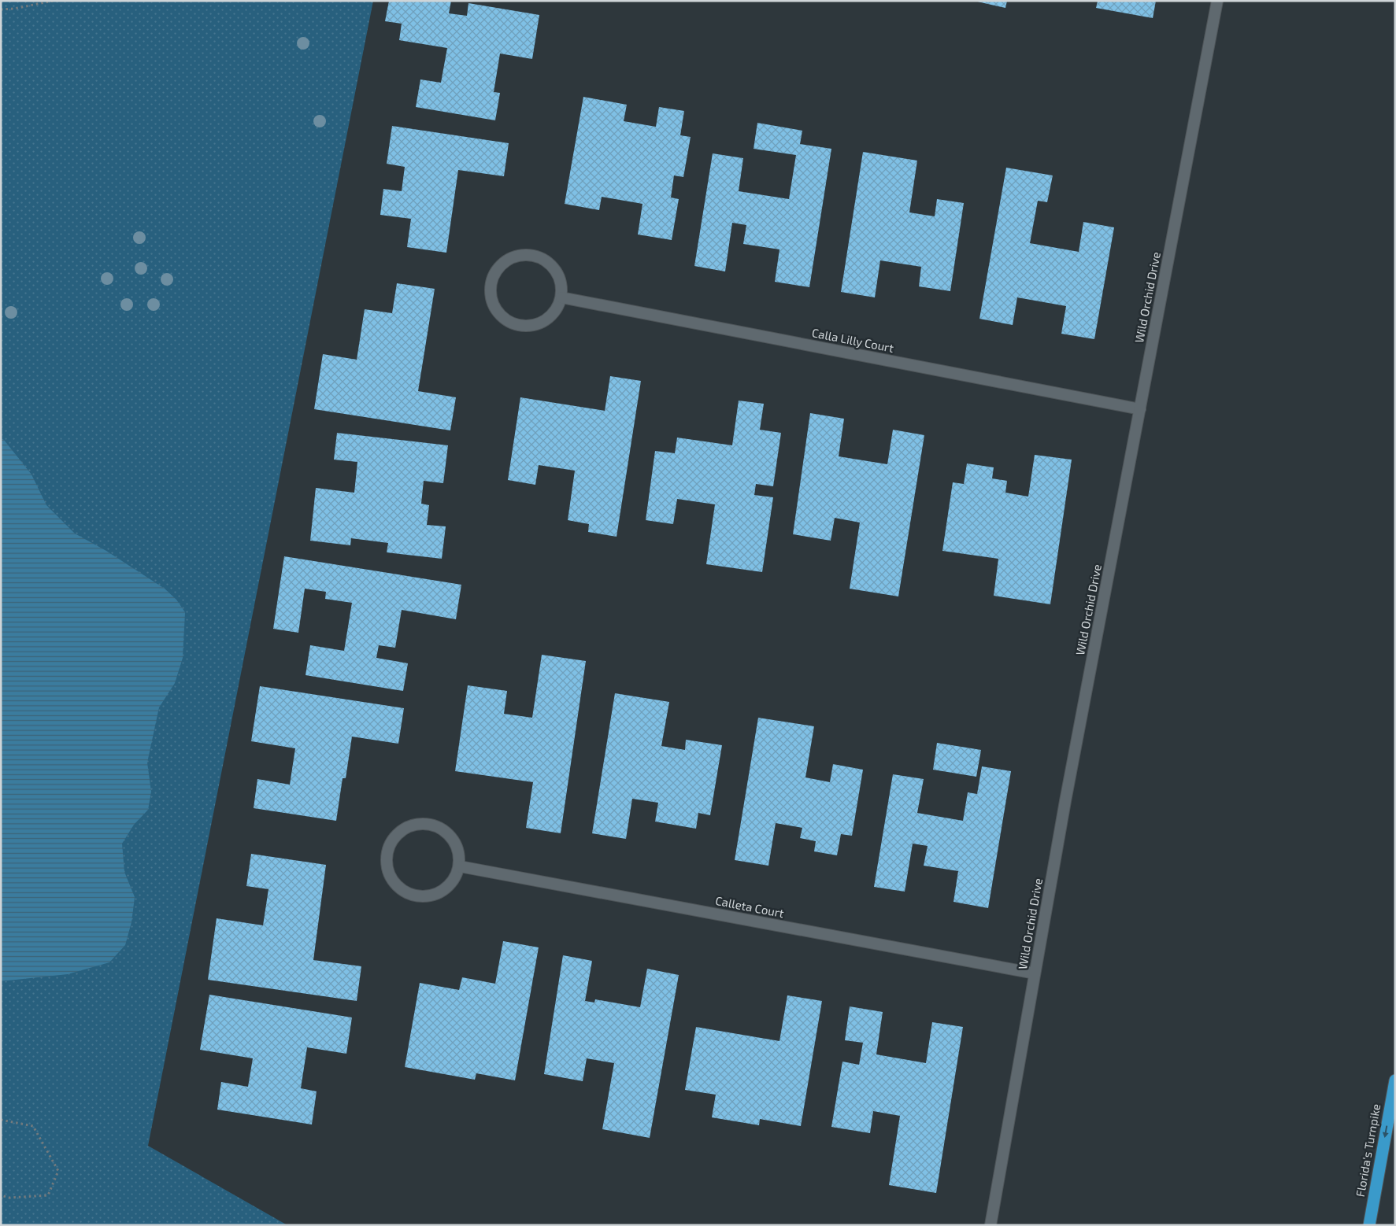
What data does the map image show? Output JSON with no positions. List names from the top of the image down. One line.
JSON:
{"streets":{"highway":["Florida's Turnpike"],"street":["Wild Orchid Drive","Calla Lilly Court","Calleta Court"]},"crossings":[["Wild Orchid Drive","Calla Lilly Court"],["Wild Orchid Drive","Calleta Court"]],"one_way":["Florida's Turnpike"]}
